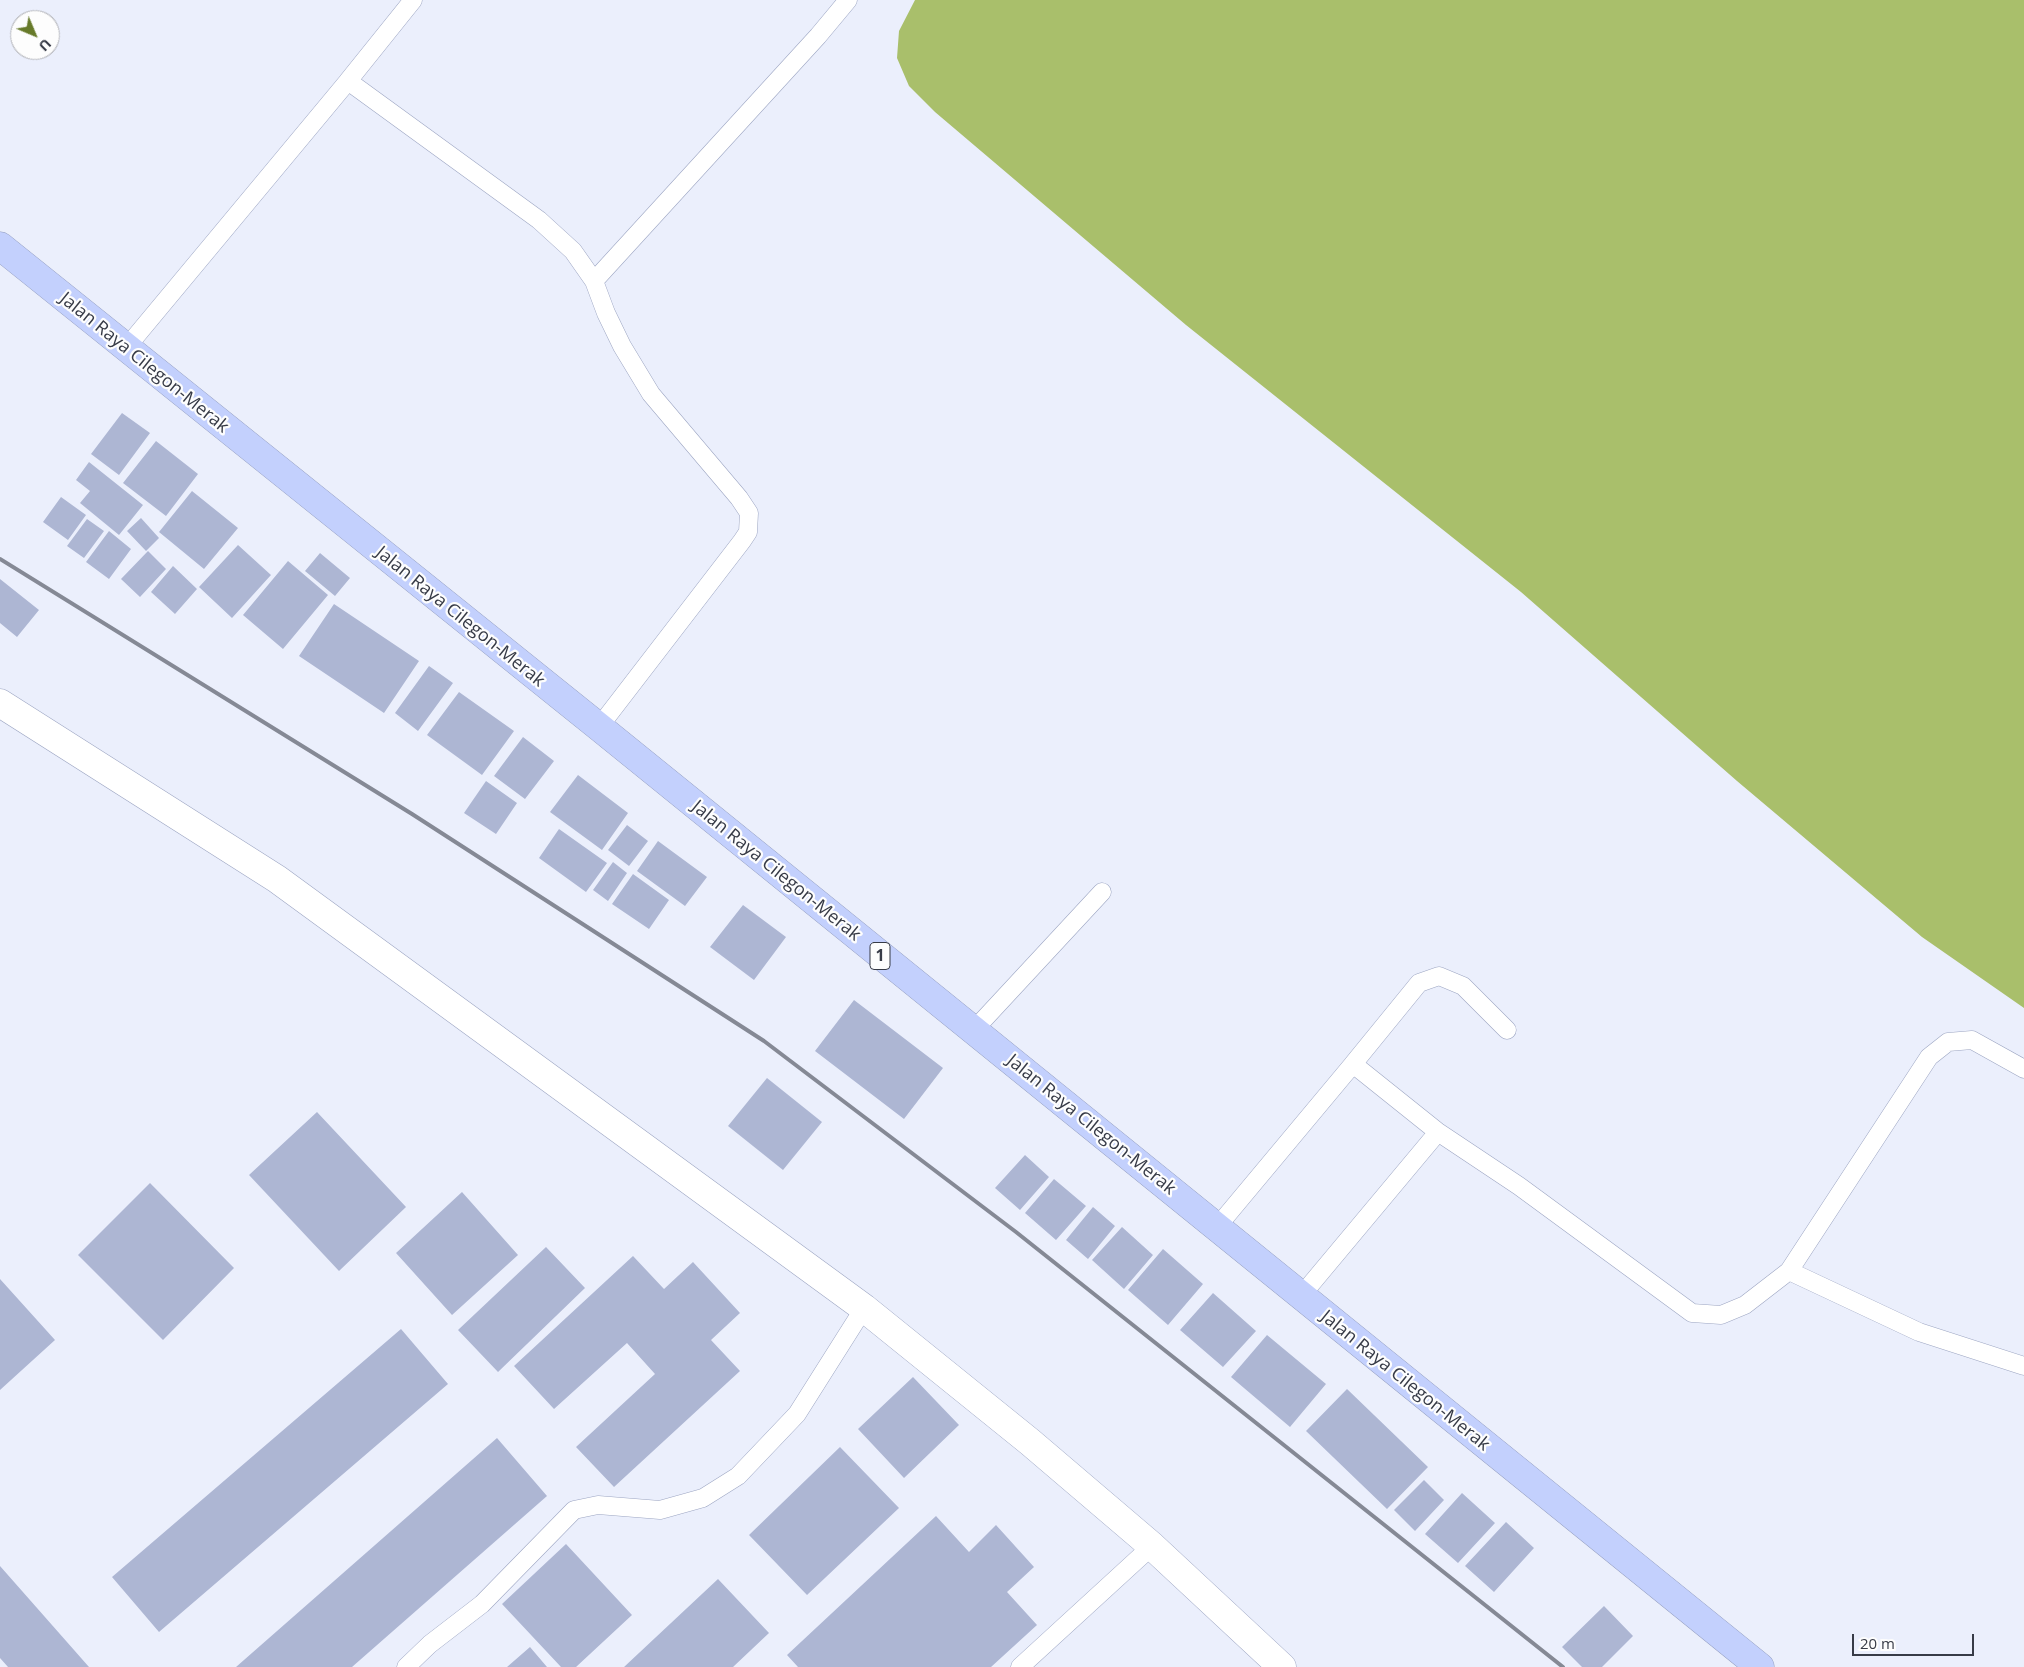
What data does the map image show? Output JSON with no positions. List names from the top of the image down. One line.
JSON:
{"streets":{"highway":["Jalan Raya Cilegon-Merak","1"]},"scale_bar":"20 m","north":"bottom right"}
